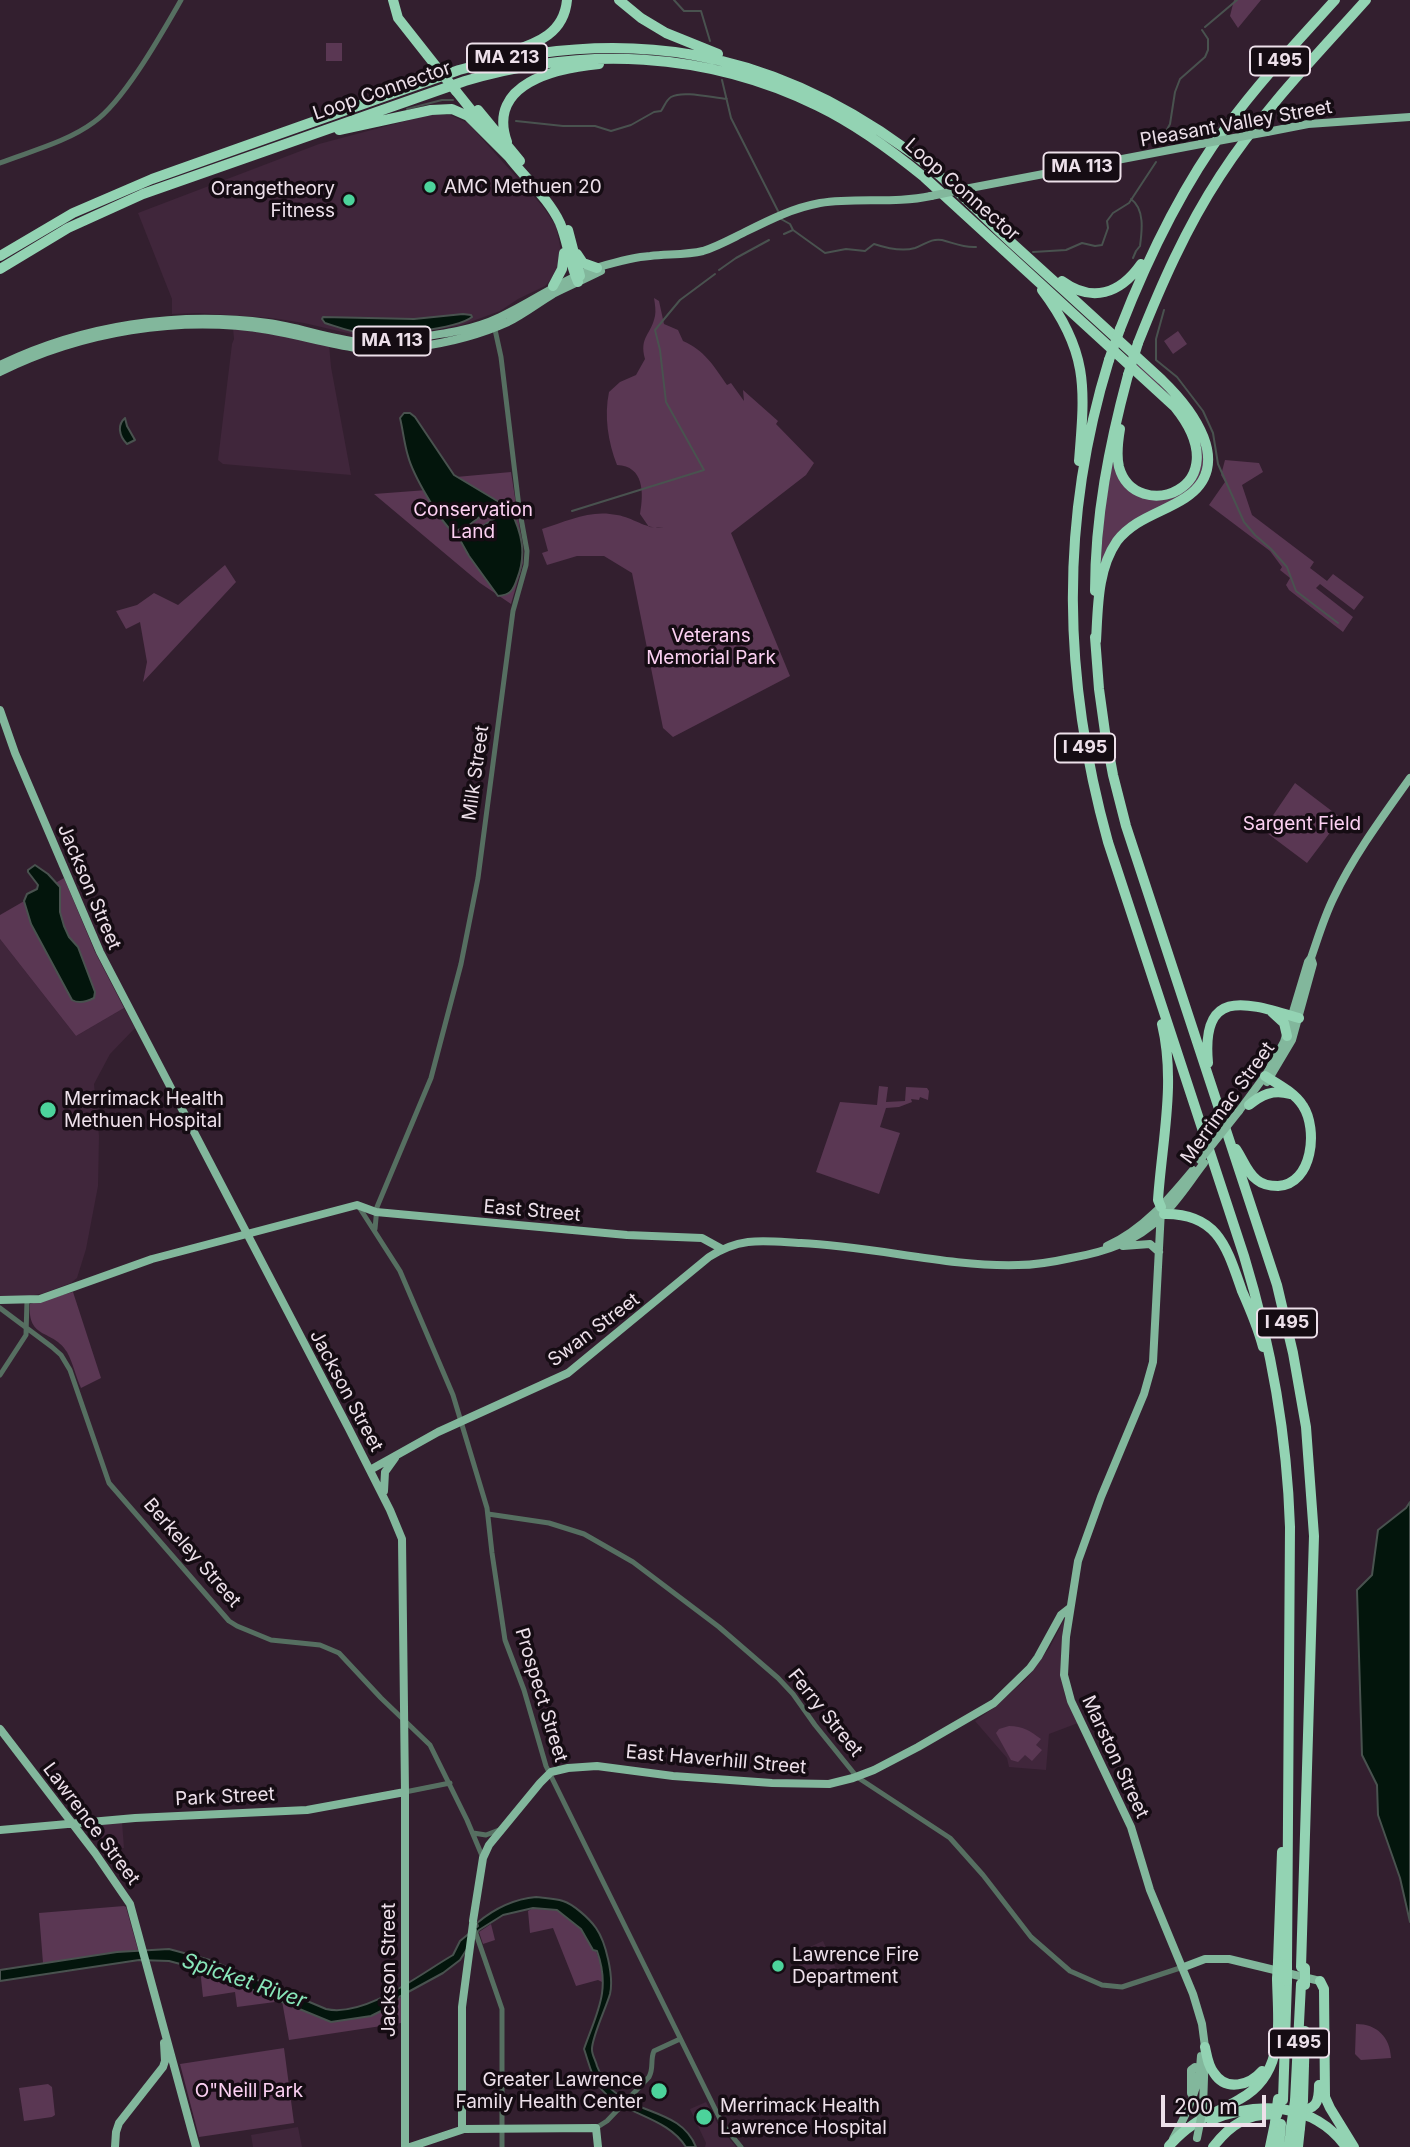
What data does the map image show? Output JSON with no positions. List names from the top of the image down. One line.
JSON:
{"streets":{"highway":["MA 213","I 495","Loop Connector"],"main road":["Pleasant Valley Street","MA 113","Jackson Street","Merrimac Street","East Street","Swan Street","Marston Street","East Haverhill Street","Park Street","Lawrence Street"],"street":["Milk Street","Berkeley Street","Prospect Street","Ferry Street"]},"crossings":[["Pleasant Valley Street","Milk Street"],["Milk Street","East Street"],["Jackson Street","Swan Street"],["Jackson Street","Berkeley Street"],["Jackson Street","Park Street"],["East Street","Swan Street"],["East Street","Prospect Street"],["Swan Street","Prospect Street"],["Berkeley Street","Park Street"],["Prospect Street","Ferry Street"],["Prospect Street","East Haverhill Street"],["Ferry Street","Marston Street"],["Ferry Street","East Haverhill Street"],["Marston Street","East Haverhill Street"],["Park Street","Lawrence Street"]],"water":["Spicket River"],"parks":["Conservation Land","Veterans Memorial Park","Sargent Field","O\"Neill Park"],"places":["AMC Methuen 20","Orangetheory Fitness","Merrimack Health Methuen Hospital","Lawrence Fire Department","Greater Lawrence Family Health Center","Merrimack Health Lawrence Hospital"],"scale_bar":"200 m"}
